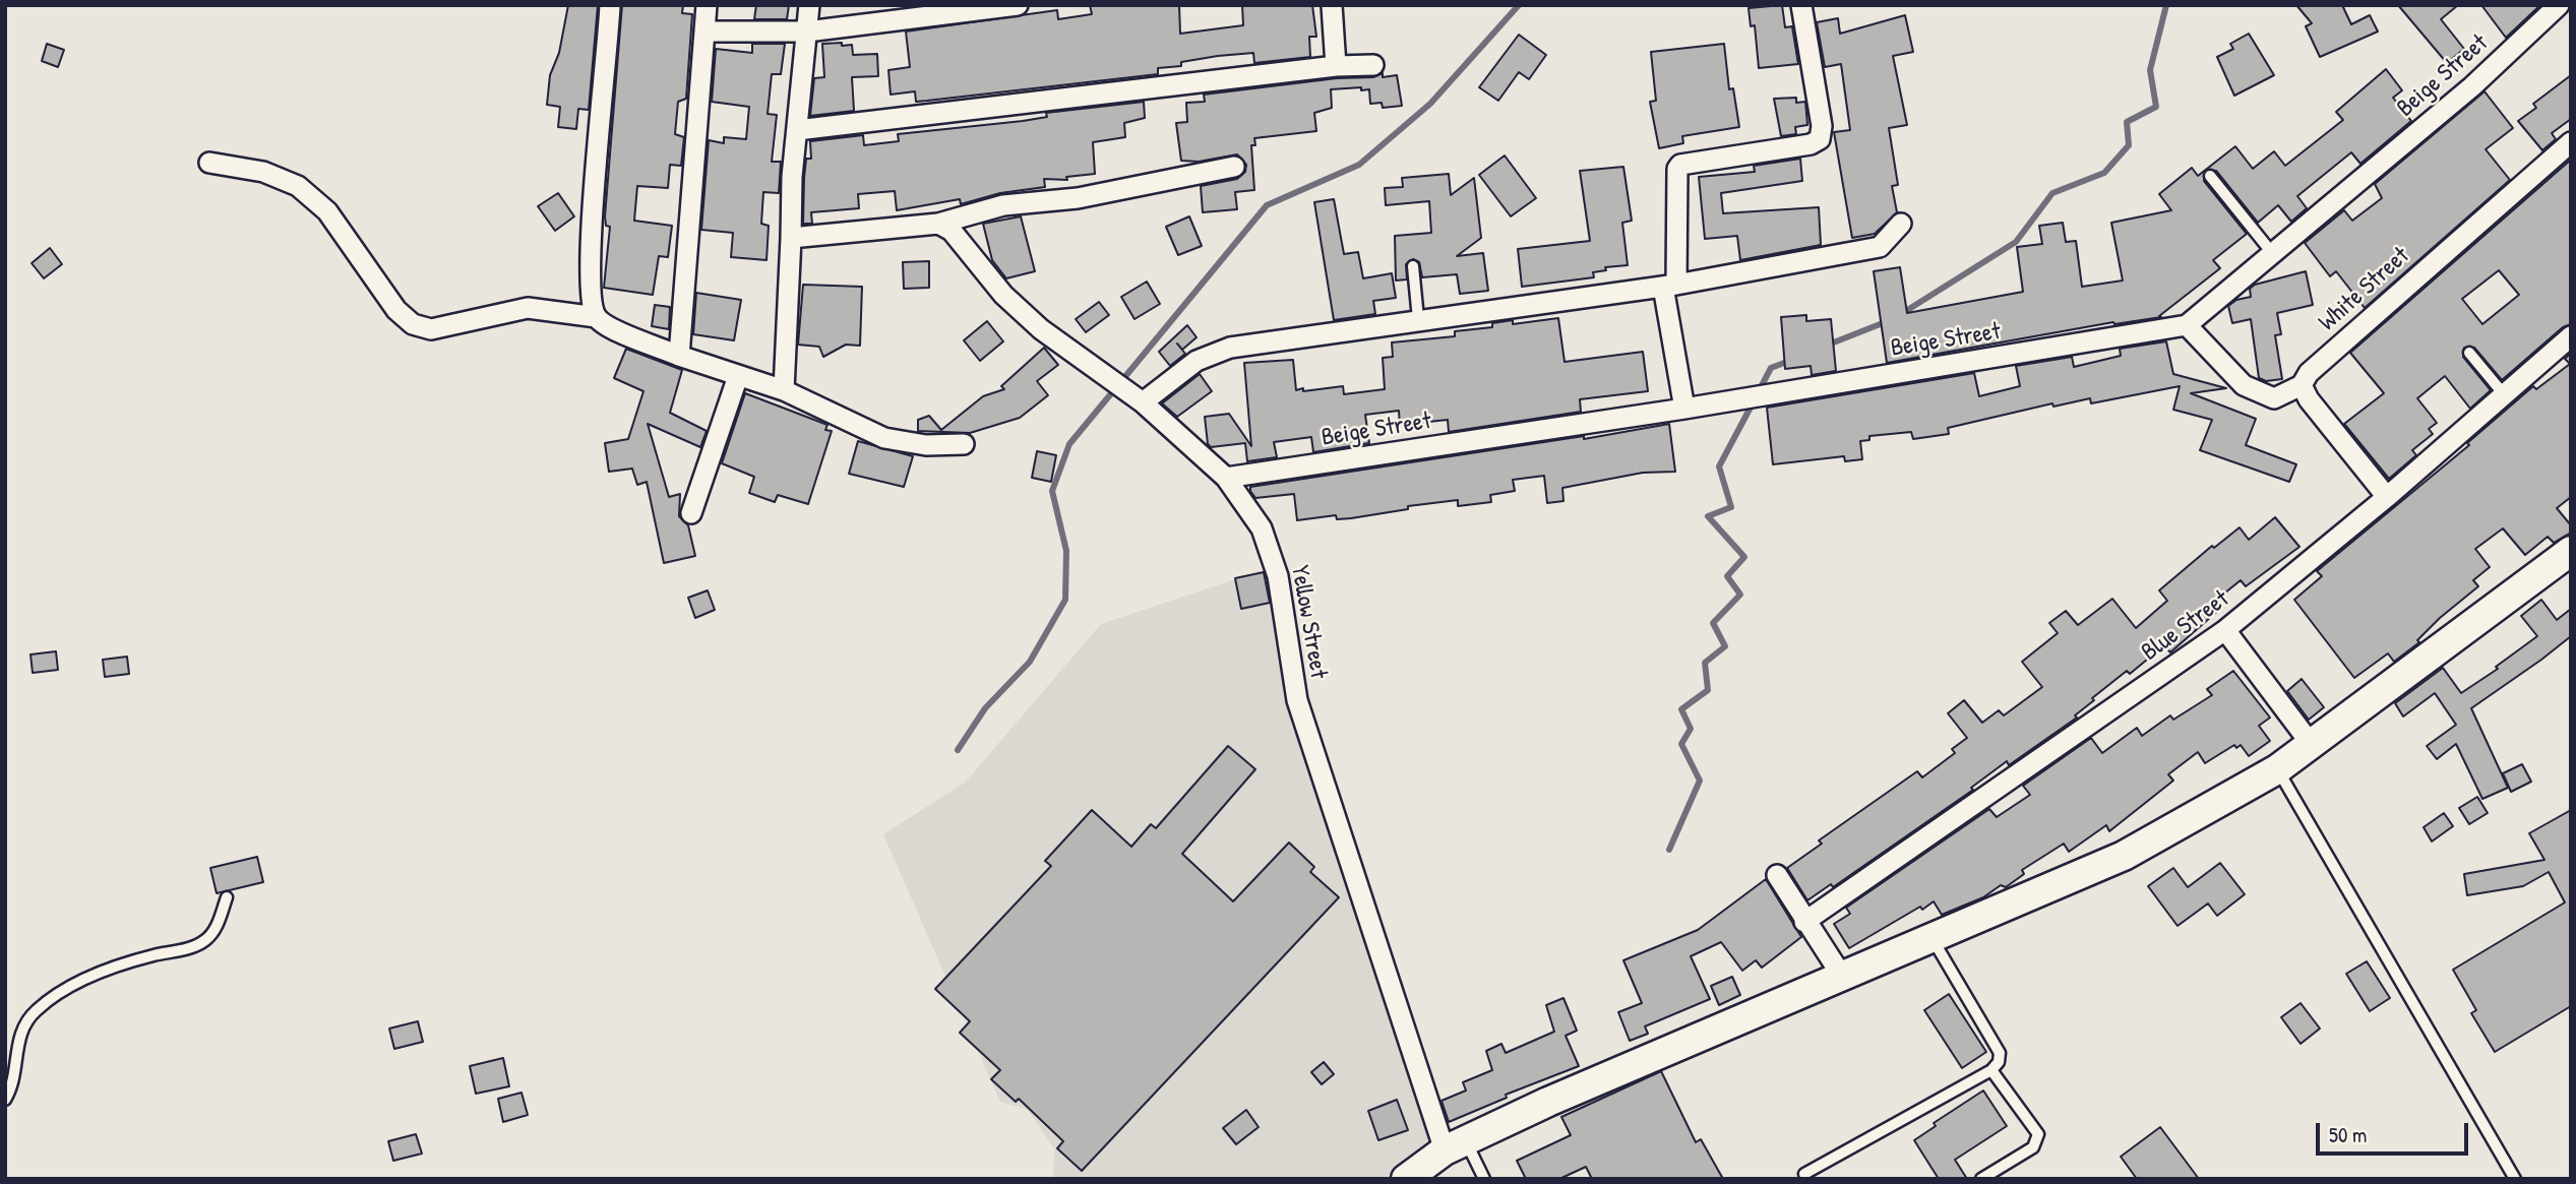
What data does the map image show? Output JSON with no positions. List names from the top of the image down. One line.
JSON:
{"streets":{"street":["Beige Street","White Street","Yellow Street","Blue Street"]},"crossings":[["Beige Street","Yellow Street"]],"scale_bar":"50 m"}
